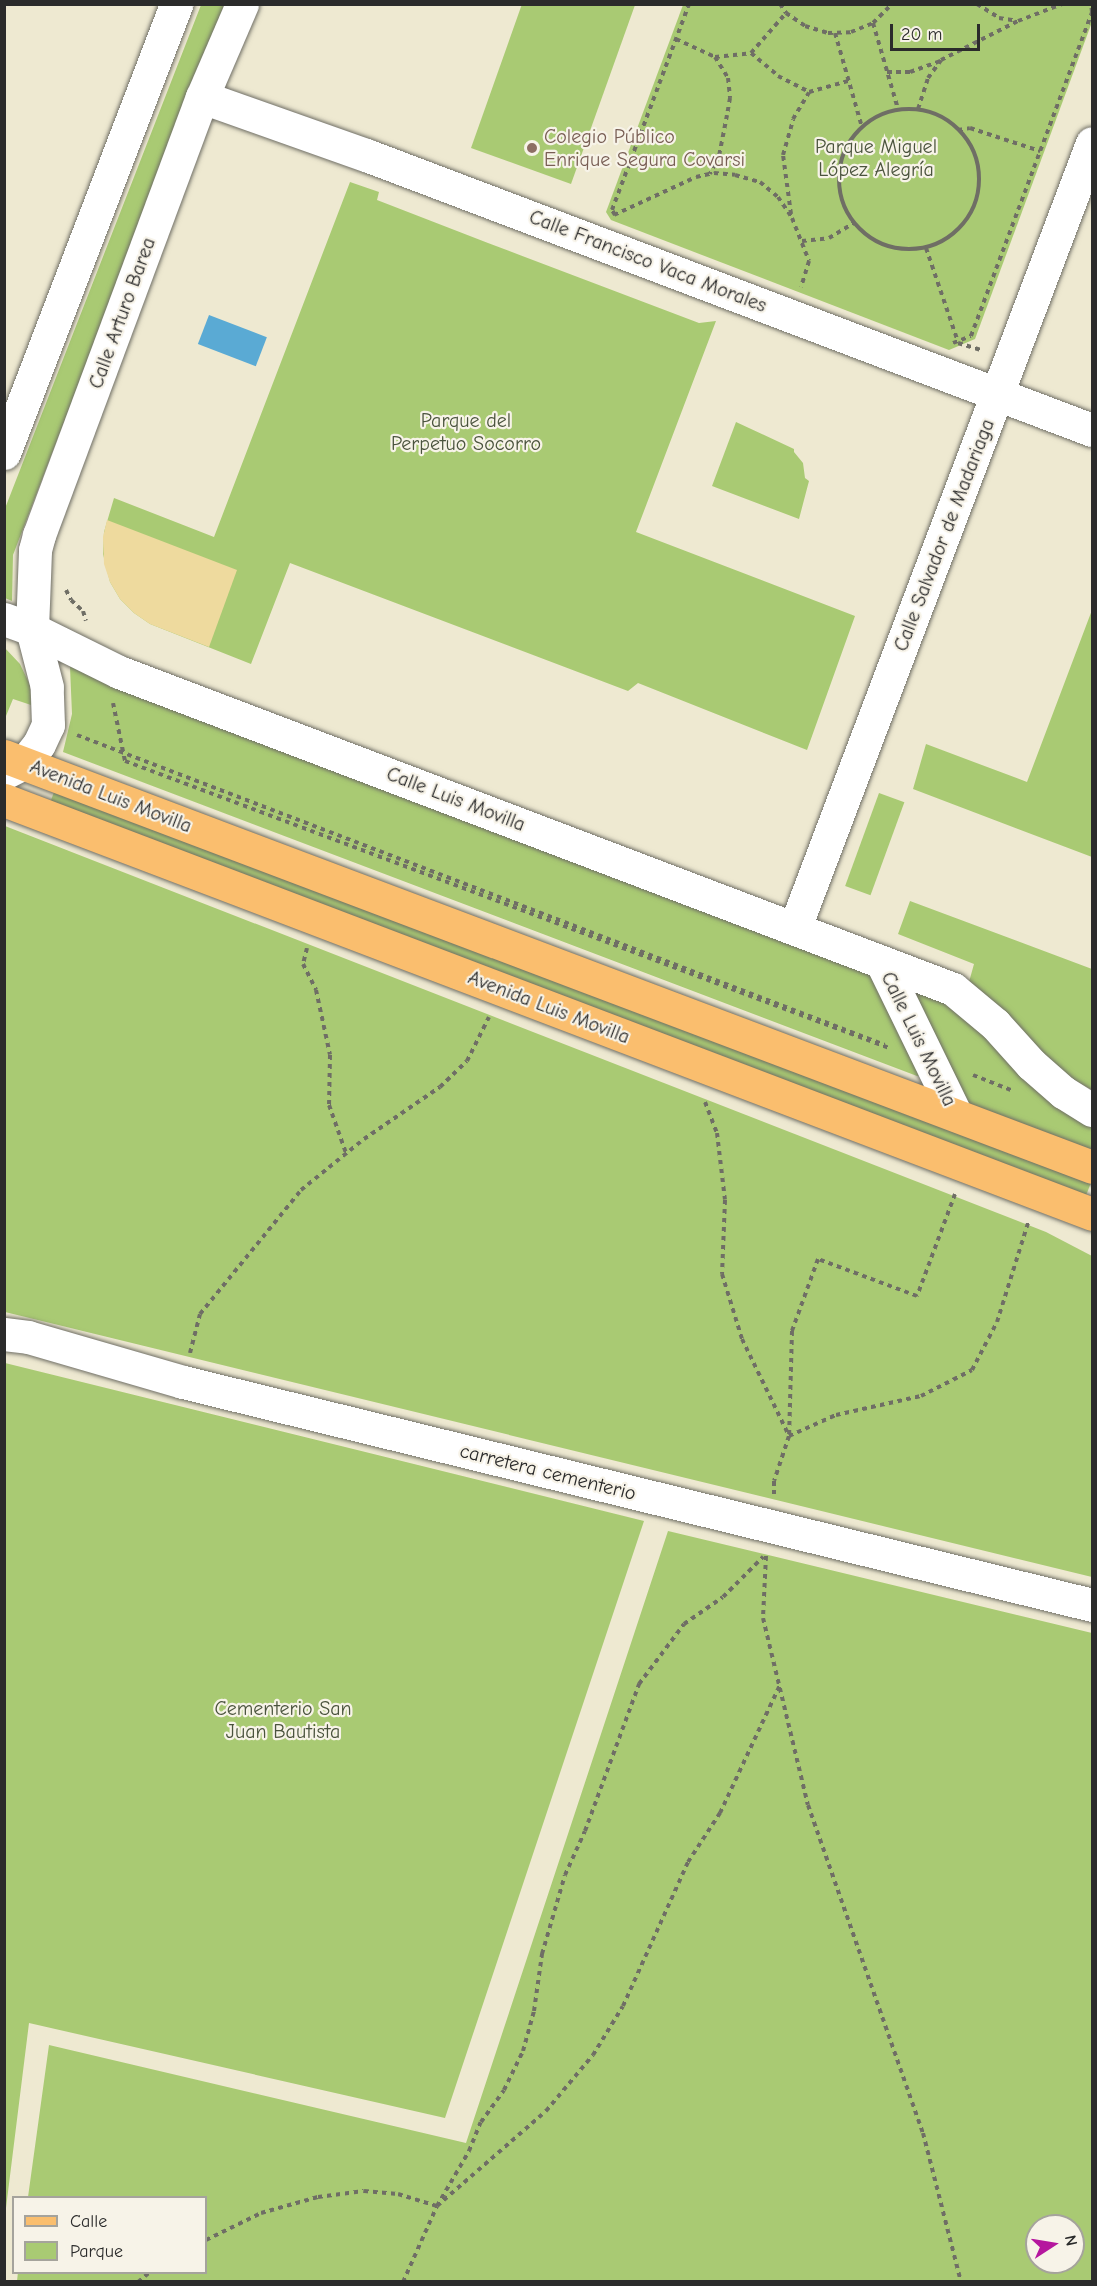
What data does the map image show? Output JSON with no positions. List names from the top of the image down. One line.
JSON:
{"streets":{"main road":["Avenida Luis Movilla"],"street":["Calle Francisco Vaca Morales","Calle Arturo Barea","Calle Salvador de Madariaga","Calle Luis Movilla","carretera cementerio"]},"crossings":[["Calle Francisco Vaca Morales","Calle Arturo Barea"],["Calle Francisco Vaca Morales","Calle Salvador de Madariaga"],["Calle Arturo Barea","Avenida Luis Movilla"],["Calle Arturo Barea","Calle Luis Movilla"],["Calle Salvador de Madariaga","Calle Luis Movilla"],["Avenida Luis Movilla","Calle Luis Movilla"]],"parks":["Parque Miguel López Alegría","Parque del Perpetuo Socorro","Cementerio San Juan Bautista"],"places":["Colegio Público Enrique Segura Covarsi"],"legend":["Calle","Parque"],"scale_bar":"20 m","north":"right"}
